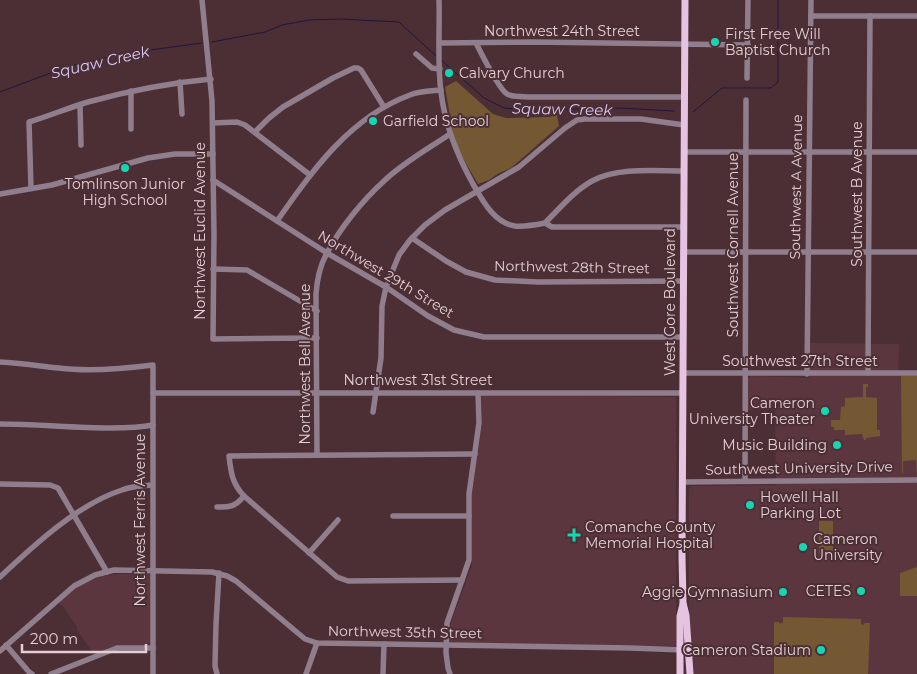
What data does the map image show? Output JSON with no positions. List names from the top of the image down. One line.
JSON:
{"streets":{"main road":["West Gore Boulevard"],"street":["Northwest 24th Street","Southwest A Avenue","Southwest B Avenue","Northwest Euclid Avenue","Southwest Cornell Avenue","Northwest 28th Street","Northwest 29th Street","Southwest 27th Street","Northwest Bell Avenue","Northwest 31st Street","Southwest University Drive","Northwest Ferris Avenue","Northwest 35th Street"]},"crossings":[["Northwest 24th Street","West Gore Boulevard"],["Southwest A Avenue","Southwest 27th Street"],["Southwest B Avenue","Southwest 27th Street"],["Northwest Euclid Avenue","Northwest 29th Street"],["Northwest Euclid Avenue","Northwest Bell Avenue"],["Southwest Cornell Avenue","Southwest 27th Street"],["Southwest Cornell Avenue","Southwest University Drive"],["Northwest 28th Street","West Gore Boulevard"],["Northwest 29th Street","West Gore Boulevard"],["Northwest 29th Street","Northwest Bell Avenue"],["West Gore Boulevard","Southwest 27th Street"],["West Gore Boulevard","Northwest 31st Street"],["West Gore Boulevard","Southwest University Drive"],["West Gore Boulevard","Northwest 35th Street"],["Northwest Bell Avenue","Northwest 31st Street"],["Northwest 31st Street","Northwest Ferris Avenue"],["Northwest Ferris Avenue","Northwest 35th Street"]],"water":["Squaw Creek"],"places":{"other":["First Free Will Baptist Church","Calvary Church","Garfield School","Tomlinson Junior High School","Cameron University Theater","Music Building","Howell Hall Parking Lot","Cameron University","CETES","Aggie Gymnasium","Cameron Stadium"],"health":["Comanche County Memorial Hospital"]},"scale_bar":"200 m"}
